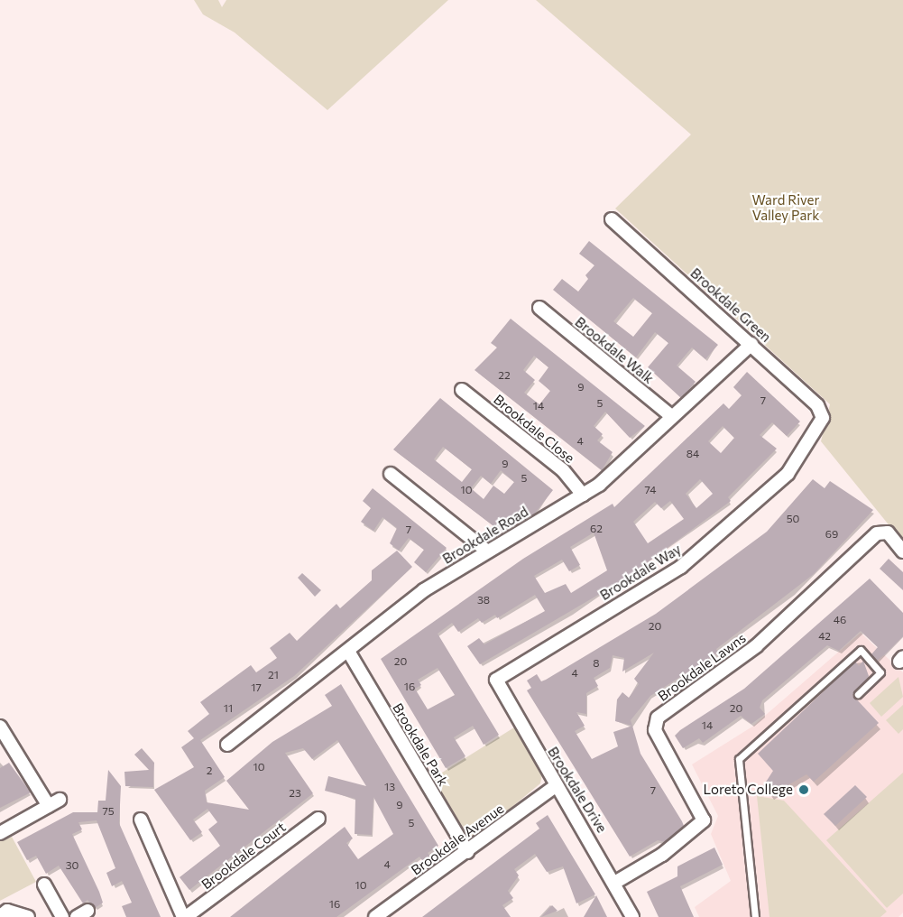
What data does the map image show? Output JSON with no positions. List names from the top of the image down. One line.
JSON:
{"streets":{"street":["Brookdale Green","Brookdale Walk","Brookdale Close","Brookdale Road","Brookdale Way","Brookdale Lawns","Brookdale Park","Brookdale Drive","Brookdale Avenue","Brookdale Court"]},"crossings":[["Brookdale Green","Brookdale Road"],["Brookdale Green","Brookdale Way"],["Brookdale Walk","Brookdale Road"],["Brookdale Close","Brookdale Road"],["Brookdale Road","Brookdale Park"],["Brookdale Way","Brookdale Drive"],["Brookdale Lawns","Brookdale Drive"],["Brookdale Park","Brookdale Avenue"],["Brookdale Drive","Brookdale Avenue"]],"parks":["Ward River Valley Park"],"places":["Loreto College"],"house_numbers":["22","9","7","5","14","4","84","9","5","10","74","50","62","7","69","38","46","20","42","20","8","4","21","16","17","11","20","14","10","2","13","7","23","9","75","5","4","30","10","16"]}
